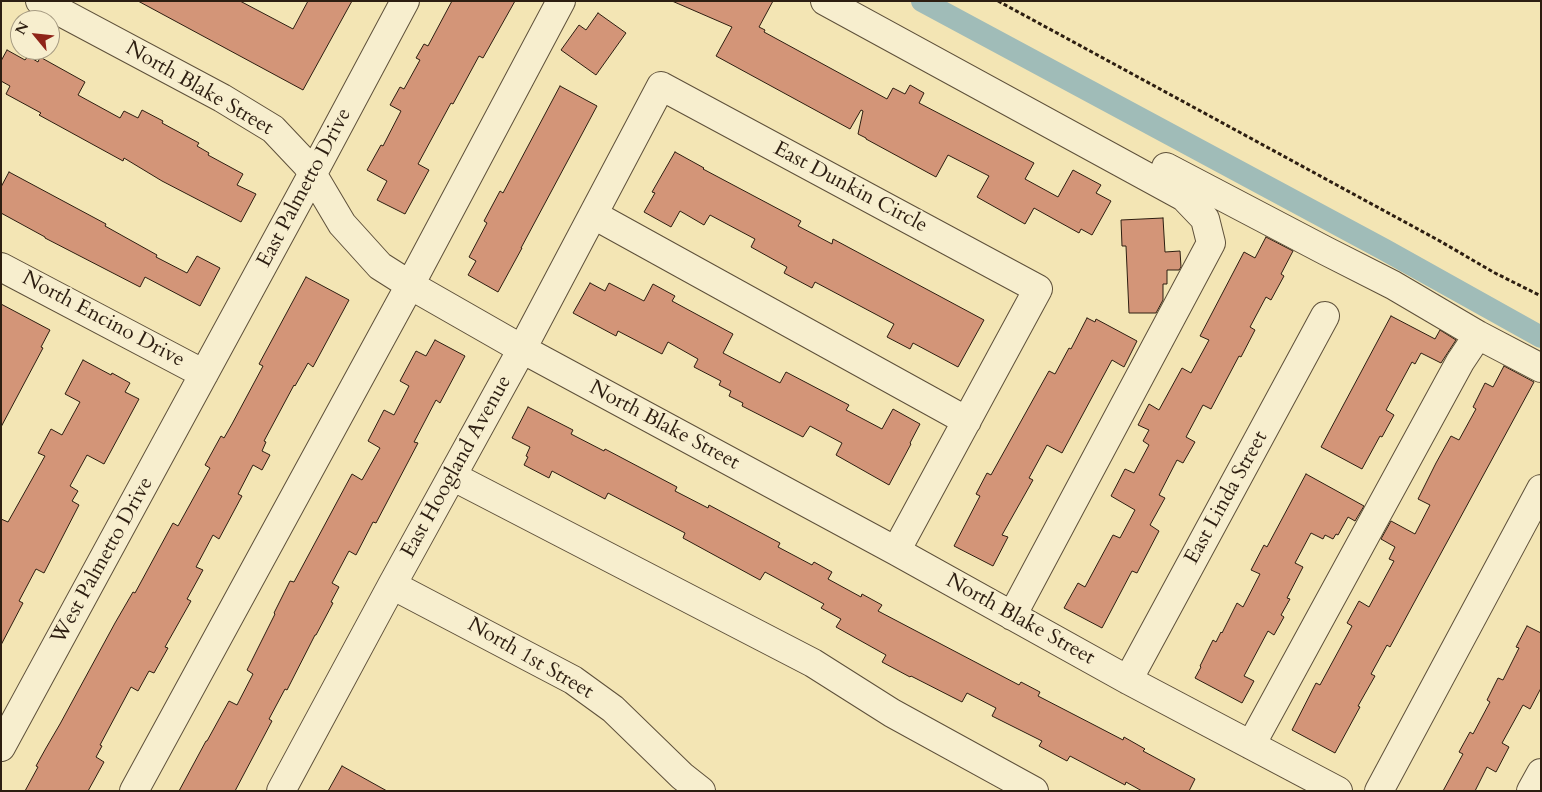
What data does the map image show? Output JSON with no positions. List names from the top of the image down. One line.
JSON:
{"streets":{"street":["North Blake Street","East Palmetto Drive","East Dunkin Circle","North Encino Drive","East Hoogland Avenue","East Linda Street","West Palmetto Drive","North 1st Street"]},"crossings":[["North Blake Street","East Palmetto Drive"],["North Blake Street","East Dunkin Circle"],["North Blake Street","East Hoogland Avenue"],["North Blake Street","East Linda Street"],["East Palmetto Drive","North Encino Drive"],["East Palmetto Drive","West Palmetto Drive"],["East Dunkin Circle","East Hoogland Avenue"],["North Encino Drive","West Palmetto Drive"],["East Hoogland Avenue","North 1st Street"]],"north":"top left"}
